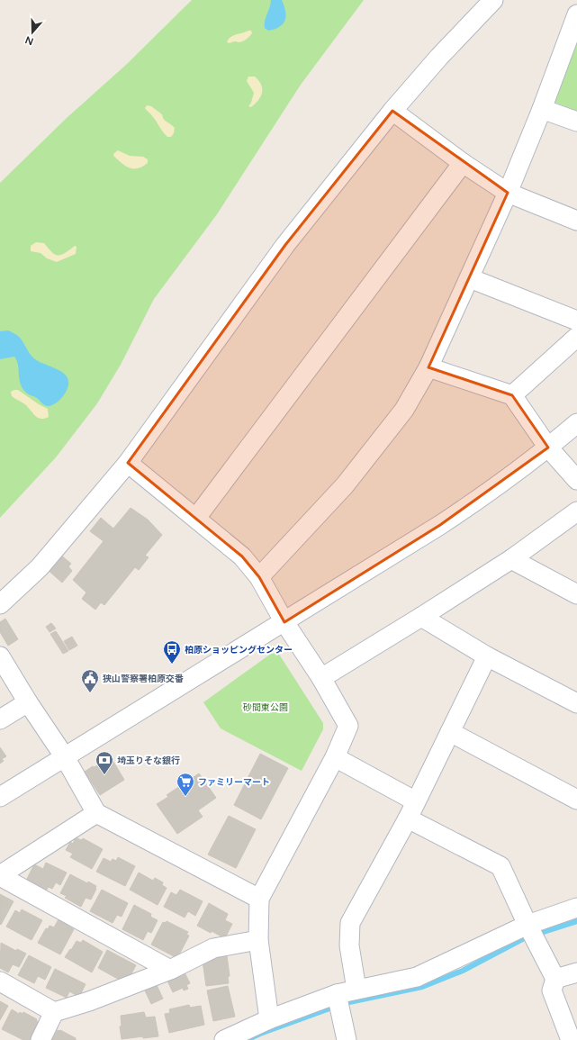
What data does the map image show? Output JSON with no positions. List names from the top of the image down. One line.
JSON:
{"parks":["砂間東公園"],"places":{"bus stop":["柏原ショッピングセンター"],"public building":["狭山警察署柏原交番"],"bank":["埼玉りそな銀行"],"supermarket":["ファミリーマート"]},"north":"bottom"}
